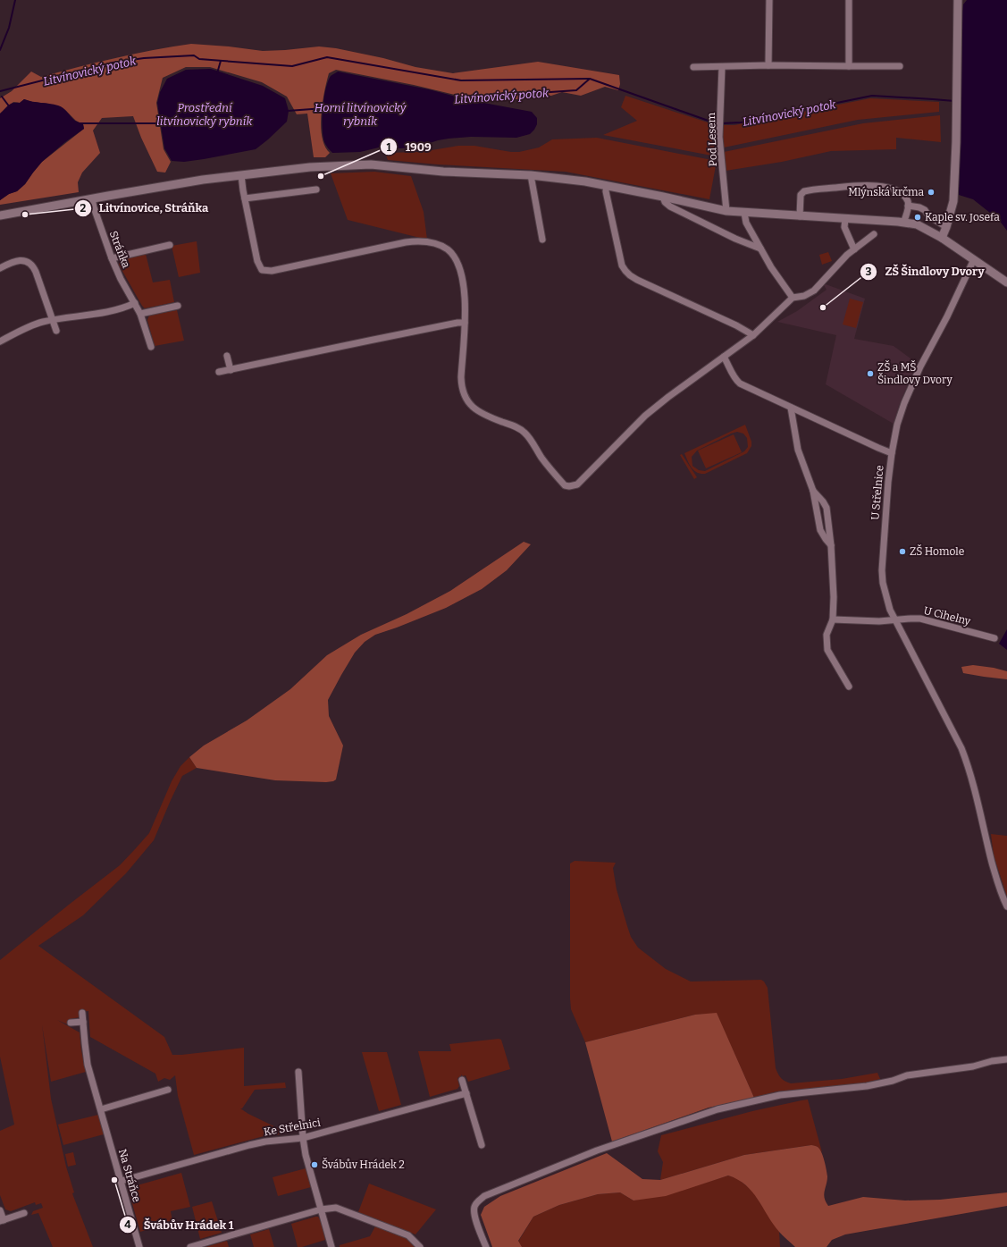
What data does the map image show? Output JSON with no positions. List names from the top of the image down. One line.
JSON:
{"streets":{"street":["Pod Lesem","Stráňka","U Střelnice","U Cihelny","Ke Střelnici","Na Stráňce"]},"crossings":[["U Střelnice","U Cihelny"],["Ke Střelnici","Na Stráňce"]],"water":["Litvínovický potok","Prostřední litvínovický rybník","Horní litvínovický rybník"],"places":["1909","Mlýnská krčma","Litvínovice, Stráňka","Kaple sv. Josefa","ZŠ Šindlovy Dvory","ZŠ a MŠ Šindlovy Dvory","ZŠ Homole","Švábův Hrádek 2","Švábův Hrádek 1"]}
